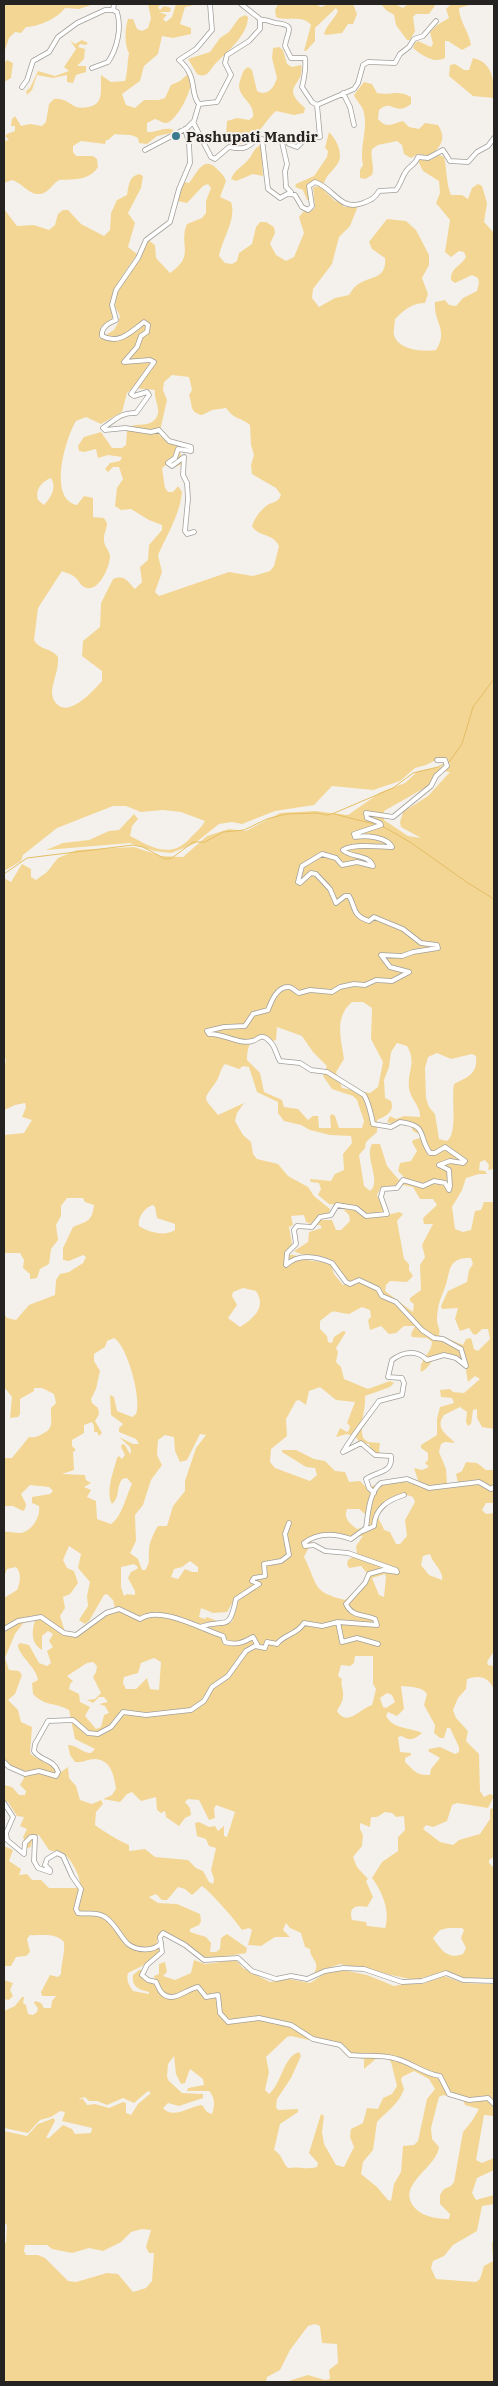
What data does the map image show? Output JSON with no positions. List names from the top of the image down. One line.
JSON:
{"places":["Pashupati Mandir"]}
